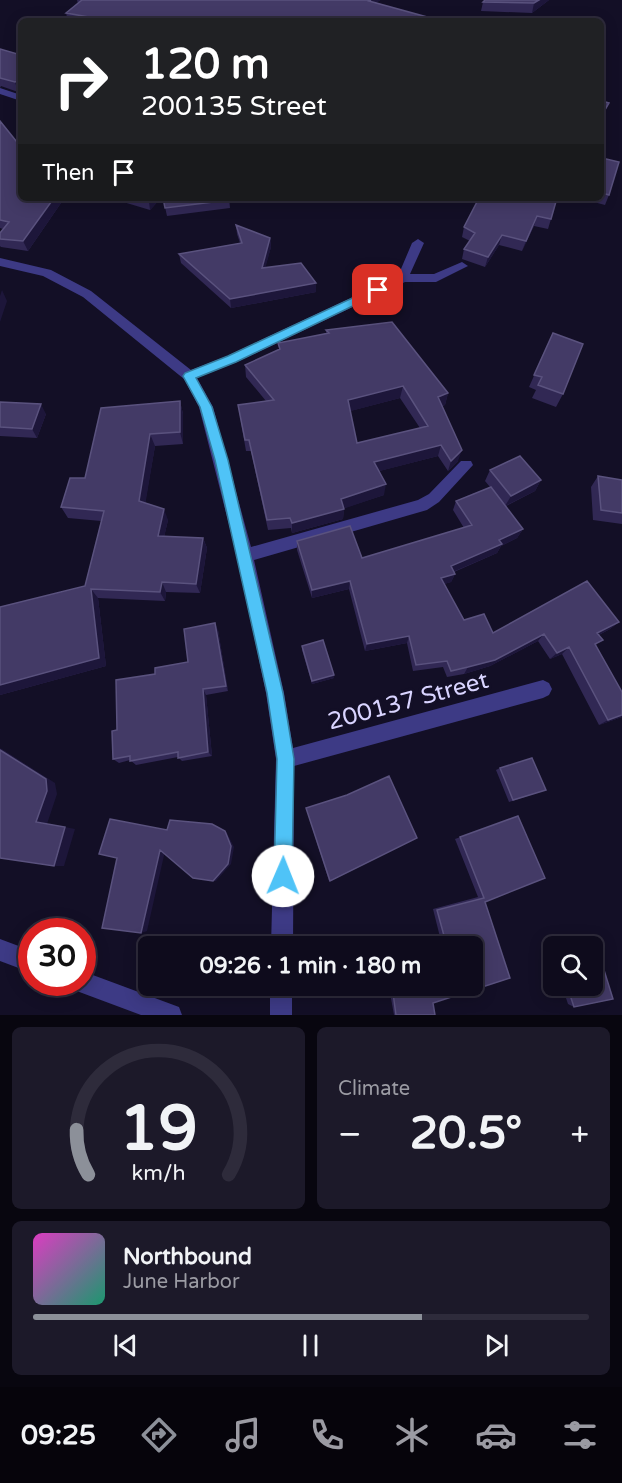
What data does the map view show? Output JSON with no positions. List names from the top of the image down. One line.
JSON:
{"streets":{"street":["200137 Street"]},"page":{"turn":["120 m","200135 Street"],"then":"Then","limit":"30","trip":"09:26 · 1 min · 180 m","tile":"Climate","heat":["−","20.5°","+"],"song":["Northbound","June Harbor"],"tabs":"09:25","gauge":["19","km/h"]}}
